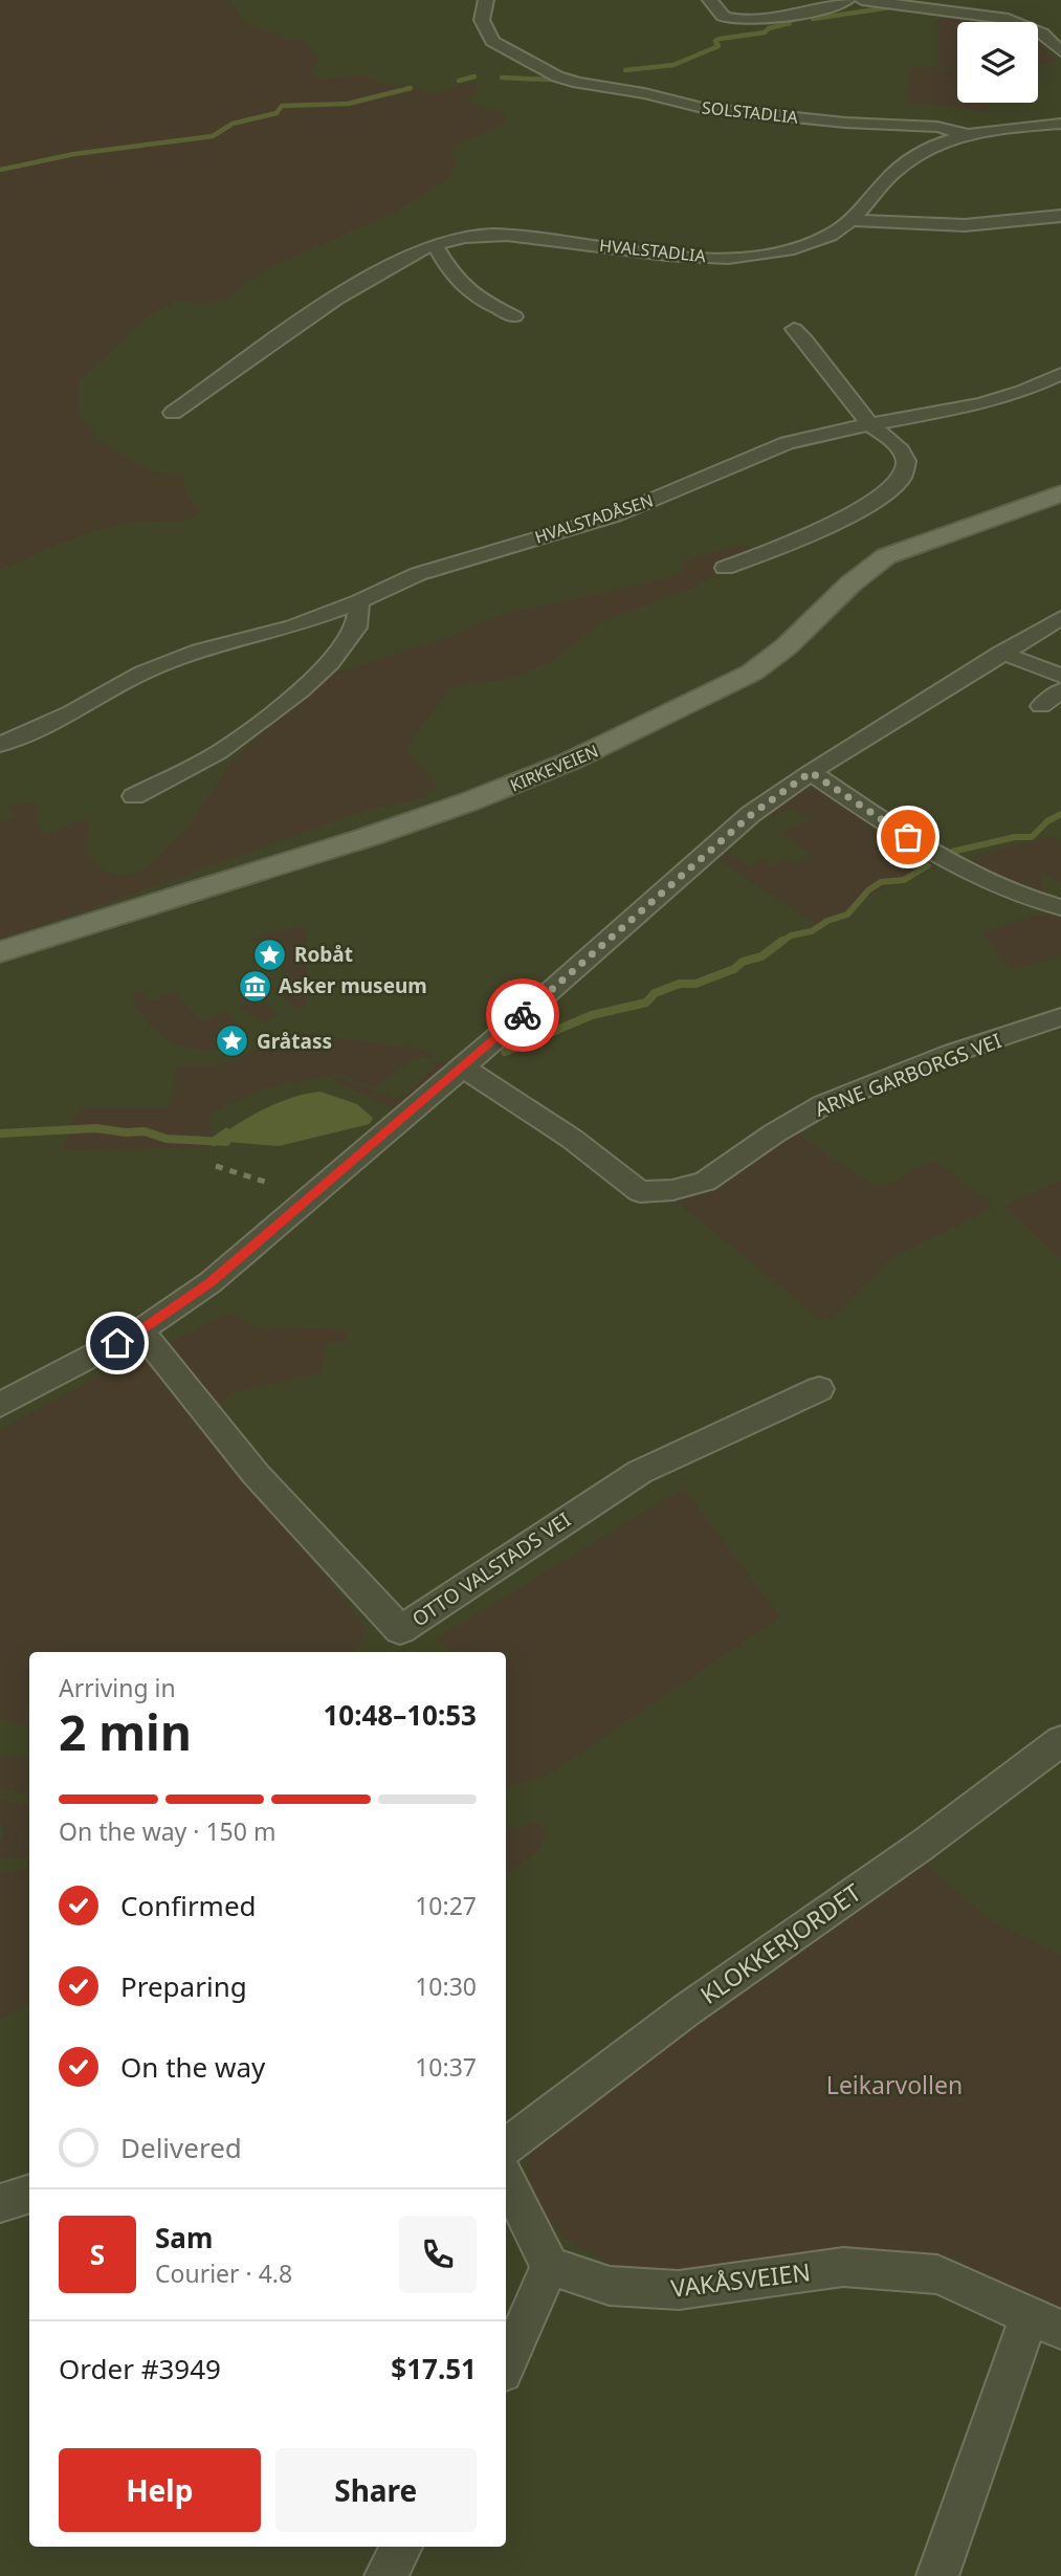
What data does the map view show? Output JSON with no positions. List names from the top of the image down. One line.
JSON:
{"streets":{"main road":["KIRKEVEIEN"],"street":["SOLSTADLIA","HVALSTADLIA","HVALSTADÅSEN","ARNE GARBORGS VEI","OTTO VALSTADS VEI","KLOKKERJORDET","VAKÅSVEIEN"]},"crossings":[["SOLSTADLIA","HVALSTADLIA"]],"parks":["Leikarvollen"],"places":{"place":["Robåt","Gråtass"],"museum":["Asker museum"]},"page":{"heading":["2 min","Arriving in","10:48–10:53"],"panel":["Sam","Courier · 4.8","Order #3949","$17.51"],"bar":"On the way · 150 m","list":[["Confirmed","10:27"],["Preparing","10:30"],["On the way","10:37"],"Delivered"],"round":"S","buttons":["Help","Share"]}}
